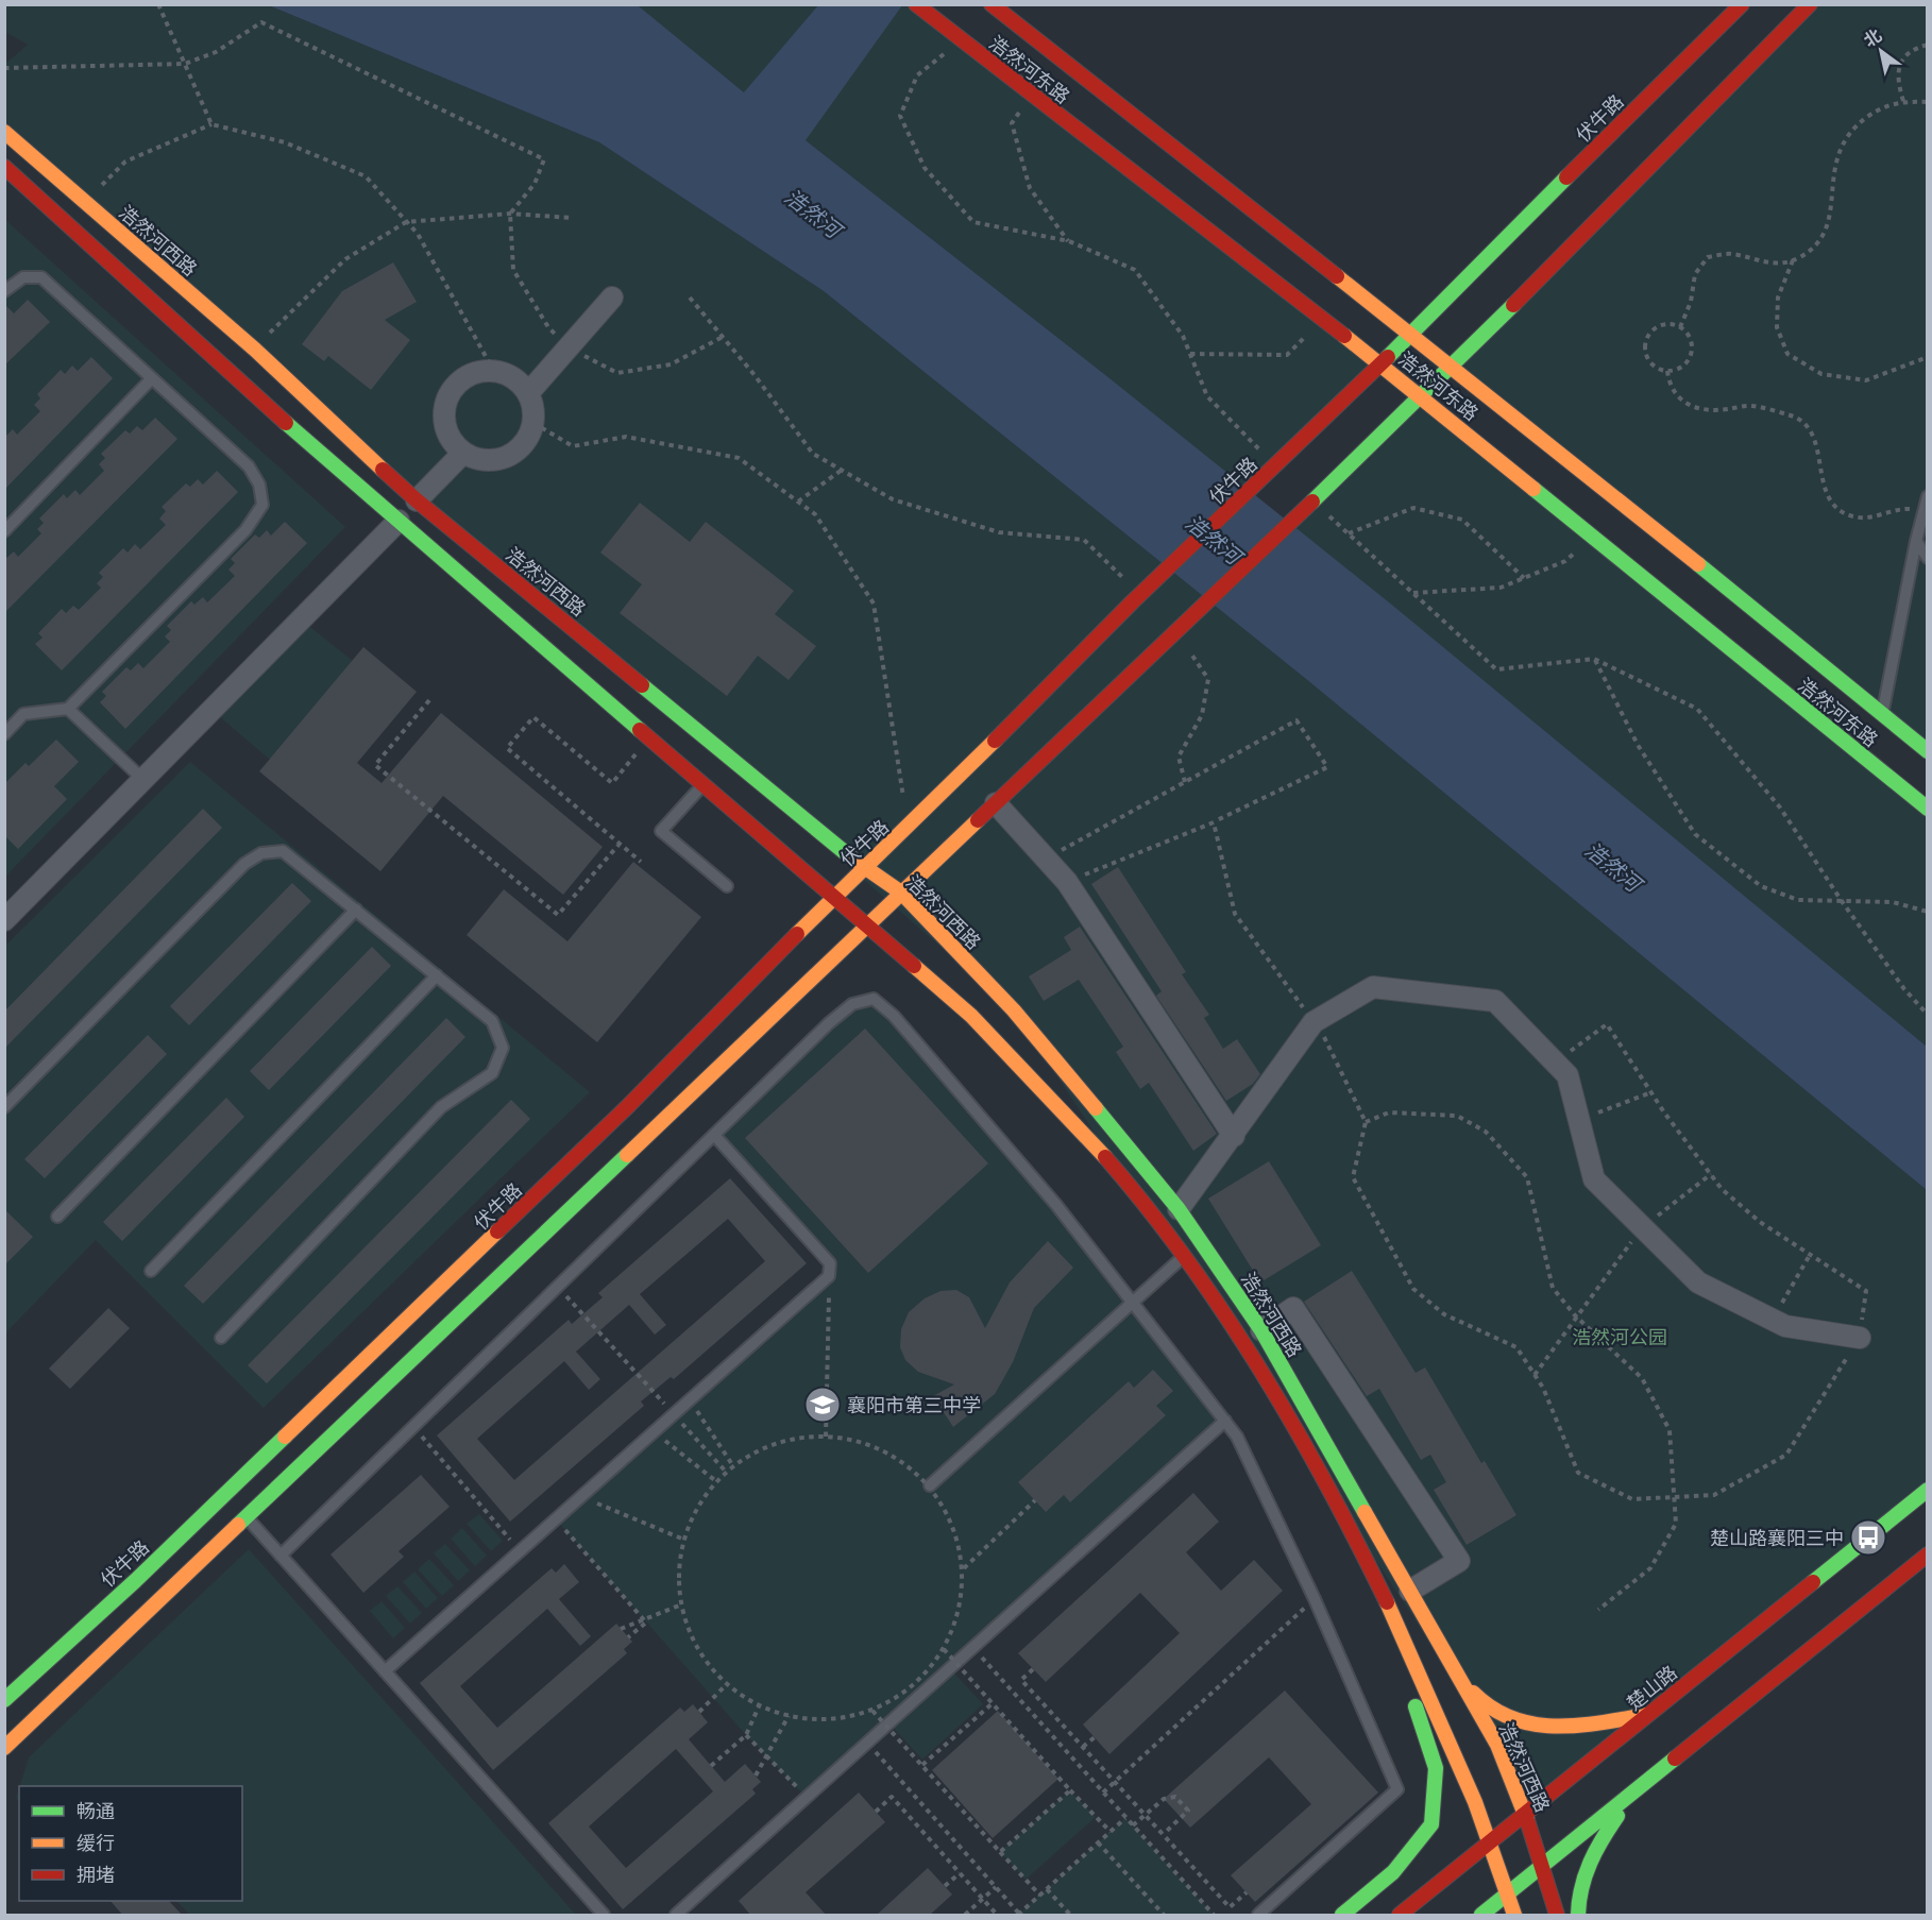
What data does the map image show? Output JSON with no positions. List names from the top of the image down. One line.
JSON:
{"streets":{"street":["浩然河东路","伏牛路","浩然河西路","楚山路"]},"crossings":[["浩然河东路","伏牛路"],["伏牛路","浩然河西路"],["浩然河西路","楚山路"]],"water":["浩然河"],"parks":["浩然河公园"],"places":{"school or university":["襄阳市第三中学"],"bus stop":["楚山路襄阳三中"]},"legend":["畅通","缓行","拥堵"],"north":"top left"}
